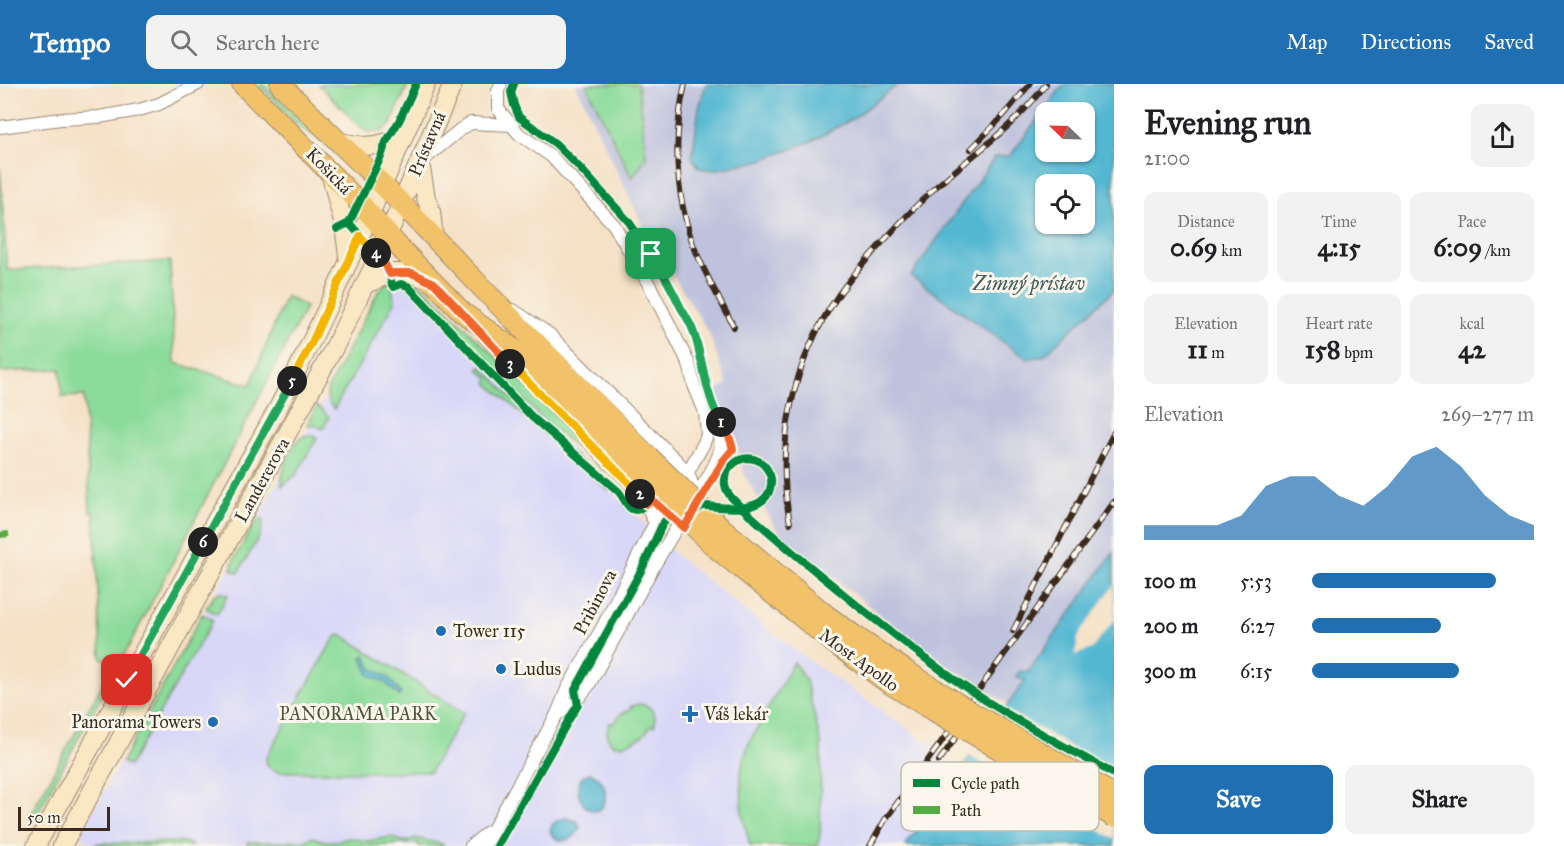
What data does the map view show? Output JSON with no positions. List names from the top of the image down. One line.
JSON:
{"streets":{"main road":["Košická","Most Apollo"],"street":["Prístavná","Landererova","Pribinova"]},"crossings":[["Prístavná","Košická"],["Prístavná","Landererova"],["Košická","Landererova"],["Košická","Pribinova"],["Košická","Most Apollo"]],"water":["Zimný prístav"],"parks":["PANORAMA PARK"],"places":{"other":["Tower 115","Ludus","Panorama Towers"],"health":["Váš lekár"]},"legend":["Cycle path","Path"],"scale_bar":"50 m","north":"top left","page":{"header":"Tempo","search":"Search here","nav":["Map","Directions","Saved"],"heading":["Evening run","21:00"],"stats":[["Distance","0.69 km"],["Time","4:15"],["Pace","6:09 /km"],["Elevation","11 m"],["Heart rate","158 bpm"],["kcal","42"]],"pins":["4","3","5","1","2","6"],"chart":["Elevation","269–277 m"],"list":[{"name":"100 m","note":"5:53"},{"name":"200 m","note":"6:27"},{"name":"300 m","note":"6:15"}],"buttons":["Save","Share"],"scale":"50 m"}}
